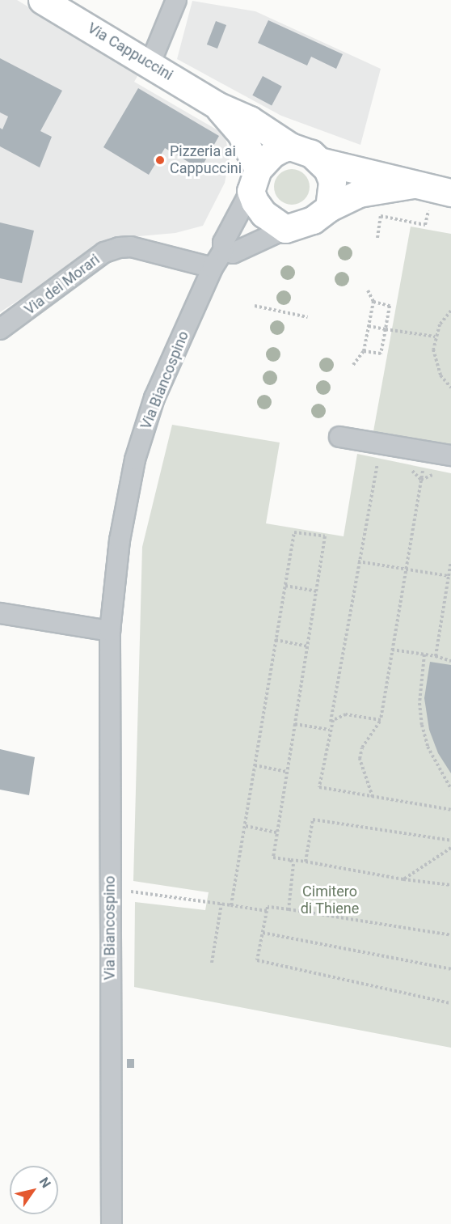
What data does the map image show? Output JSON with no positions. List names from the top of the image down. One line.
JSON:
{"streets":{"main road":["Via Cappuccini"],"street":["Via dei Morari","Via Biancospino"]},"crossings":[["Via Cappuccini","Via Biancospino"],["Via dei Morari","Via Biancospino"]],"parks":["Cimitero di Thiene"],"places":["Pizzeria ai Cappuccini"],"north":"top right"}
